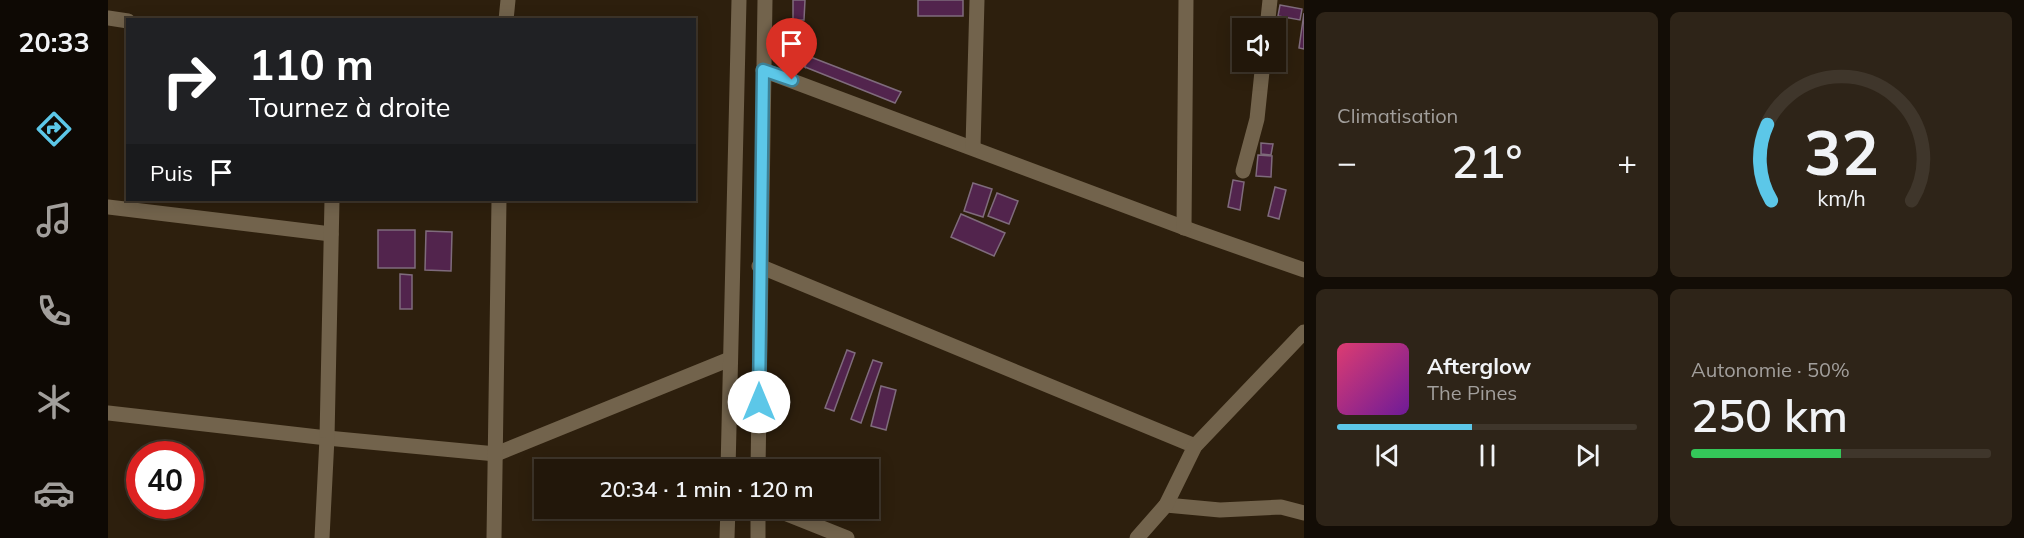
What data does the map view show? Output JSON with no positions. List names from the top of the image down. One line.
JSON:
{"page":{"tabs":"20:33","tile":["Climatisation",["Autonomie · 50%","250 km"]],"turn":["110 m","Tournez à droite"],"heat":["−","21°","+"],"then":"Puis","song":["Afterglow","The Pines"],"limit":"40","trip":"20:34 · 1 min · 120 m","gauge":["32","km/h"]}}
